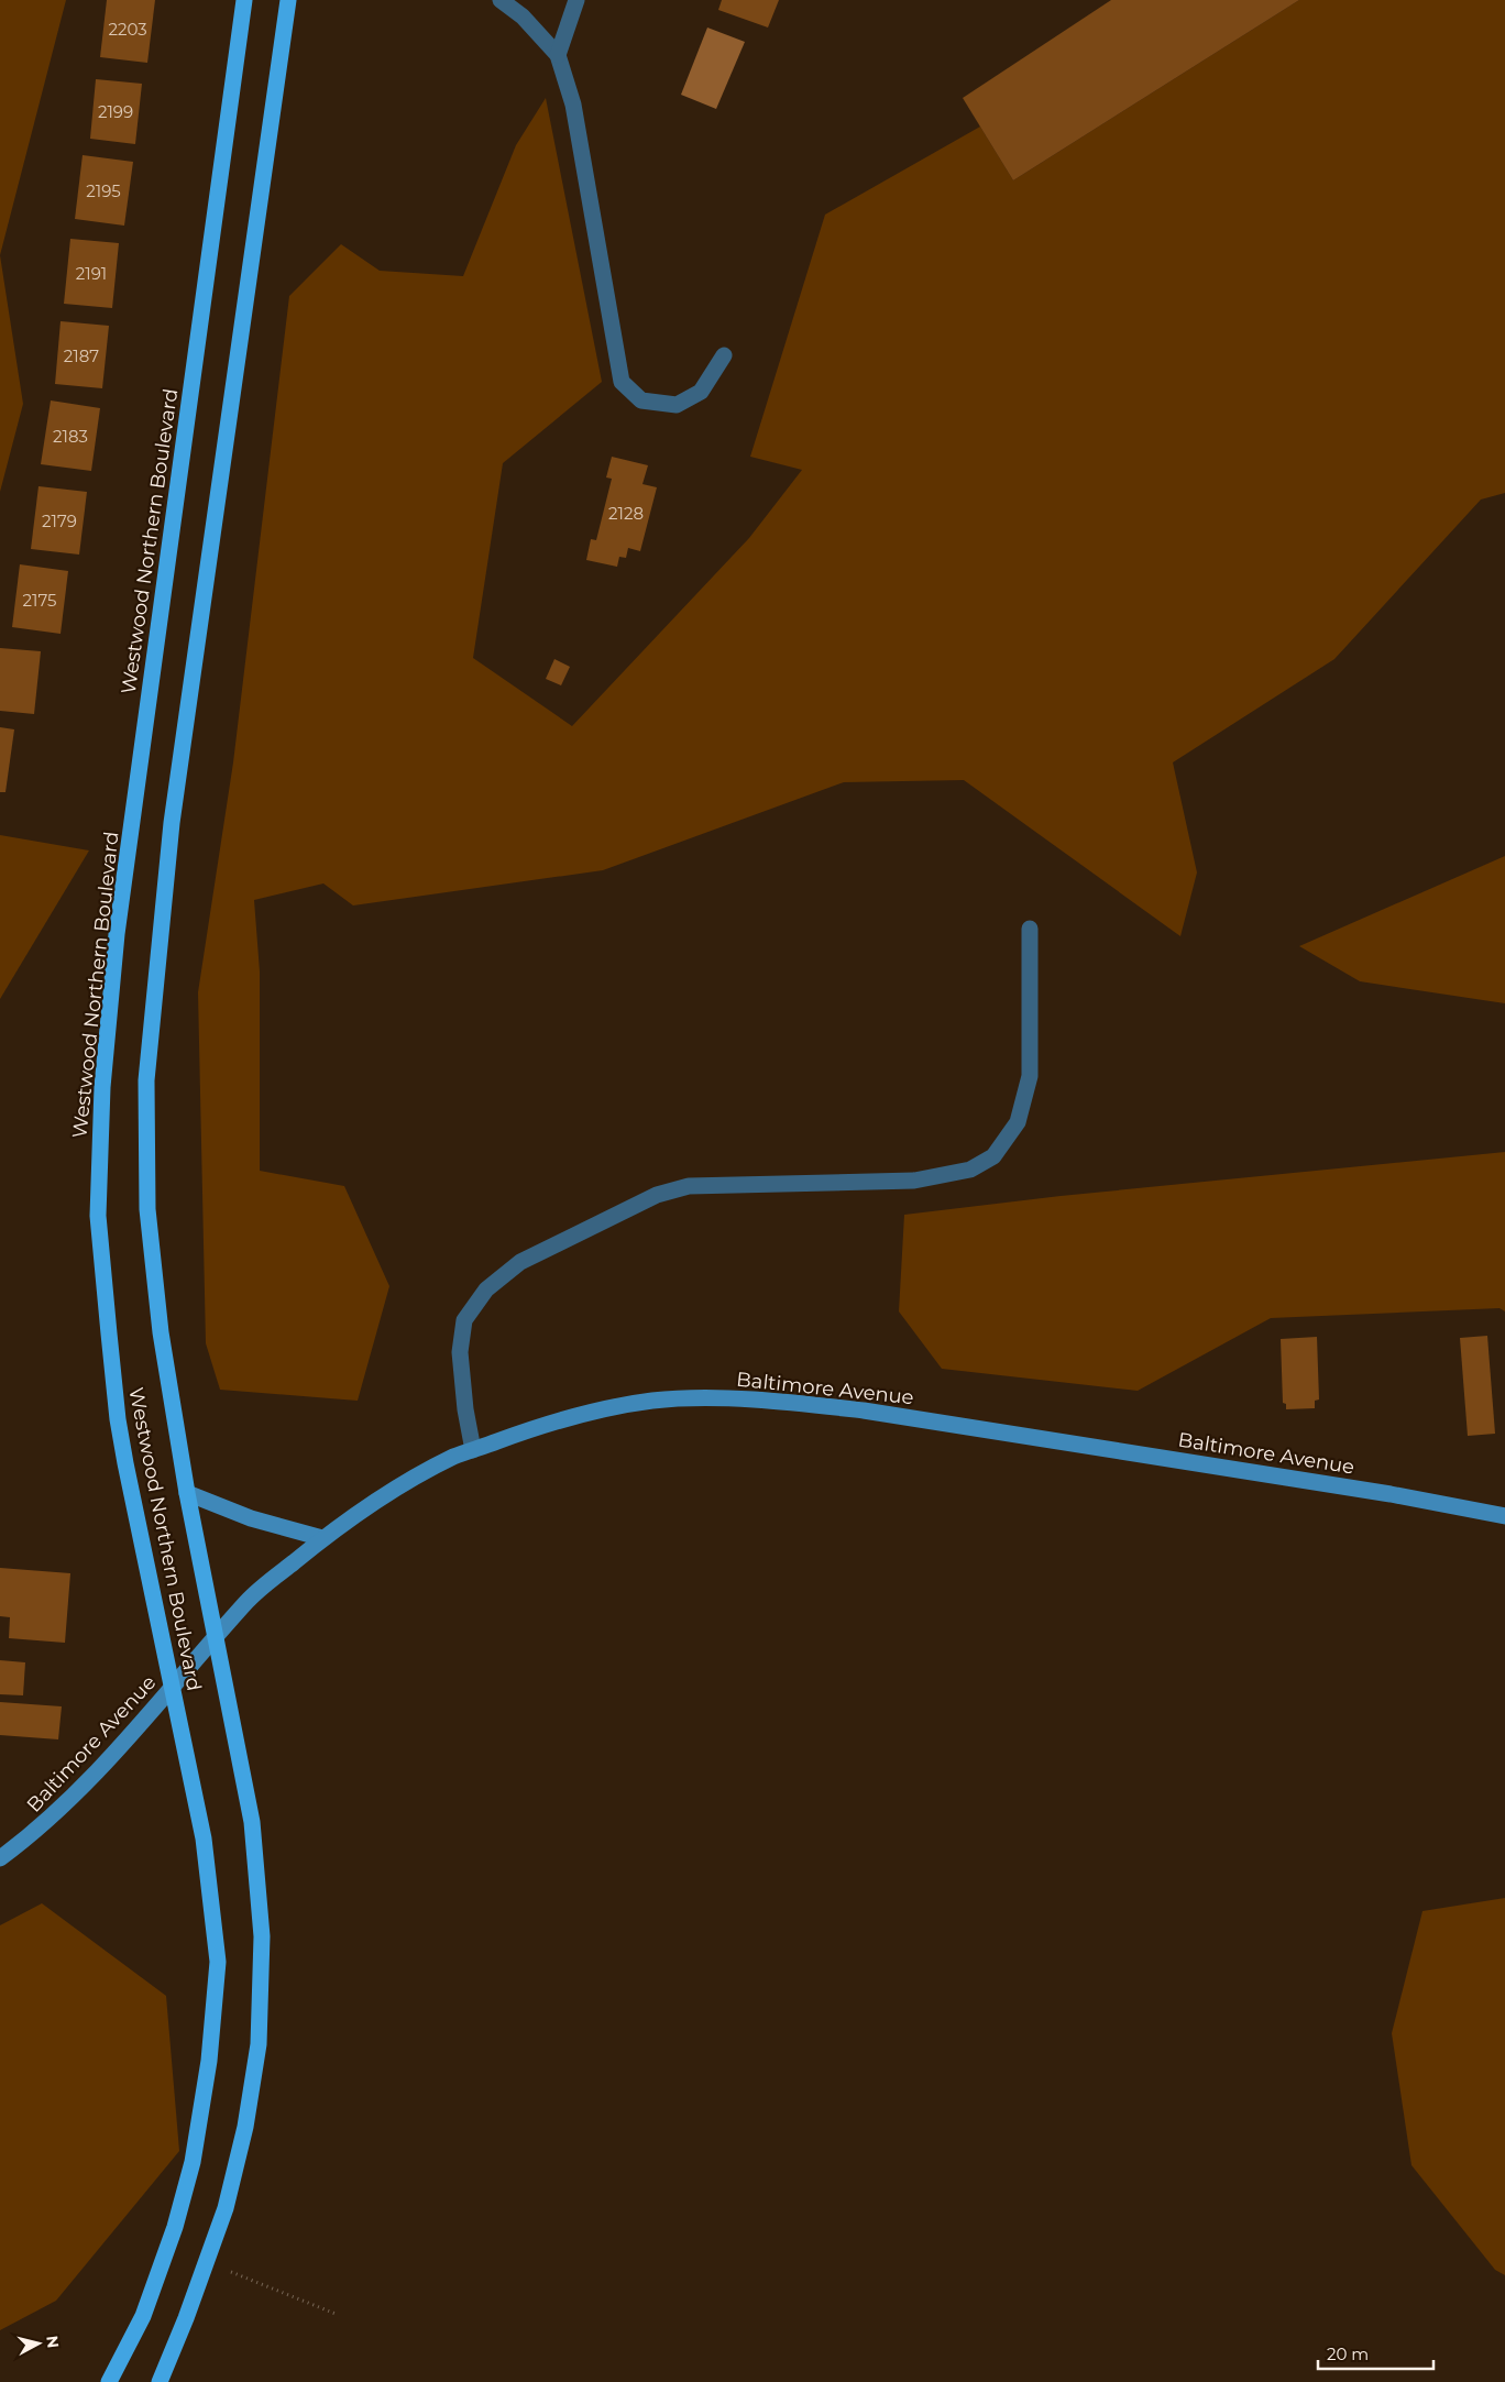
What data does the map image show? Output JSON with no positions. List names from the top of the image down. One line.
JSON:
{"streets":{"main road":["Westwood Northern Boulevard"],"street":["Baltimore Avenue"]},"crossings":[["Westwood Northern Boulevard","Baltimore Avenue"]],"house_numbers":["2203","2199","2195","2191","2187","2183","2128","2179","2175"],"scale_bar":"20 m","north":"right"}
